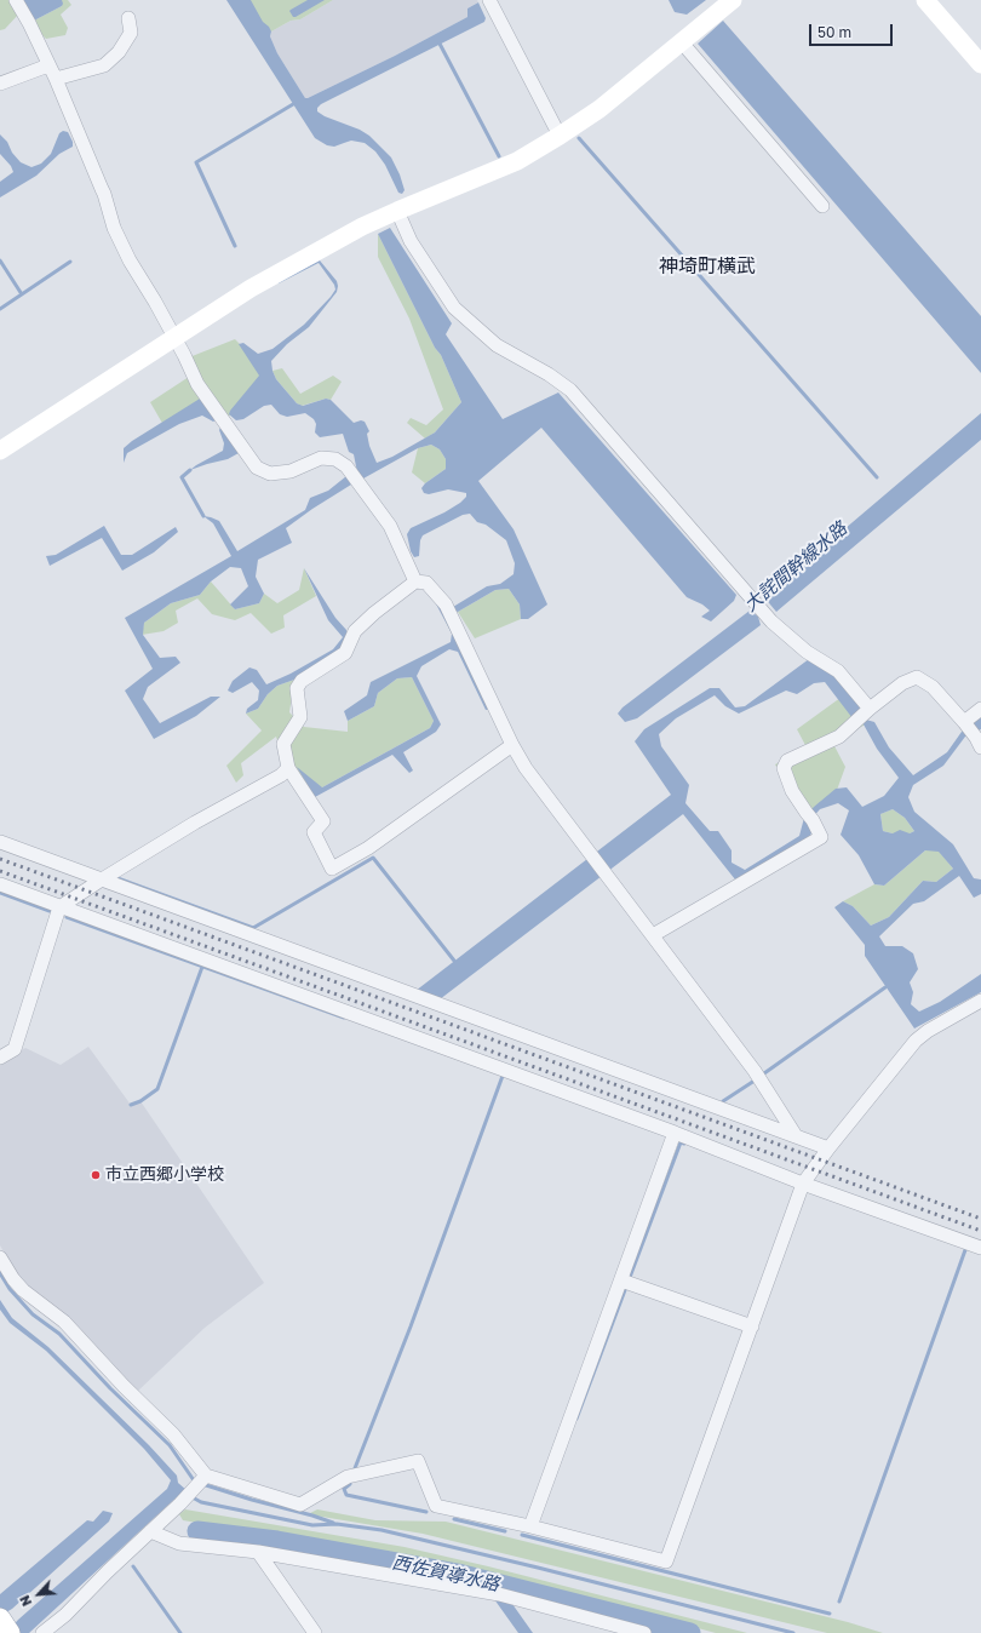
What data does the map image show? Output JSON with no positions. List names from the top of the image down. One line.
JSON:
{"districts":["神埼町横武"],"water":["大詫間幹線水路","西佐賀導水路"],"places":["市立西郷小学校"],"scale_bar":"50 m","north":"bottom left"}
